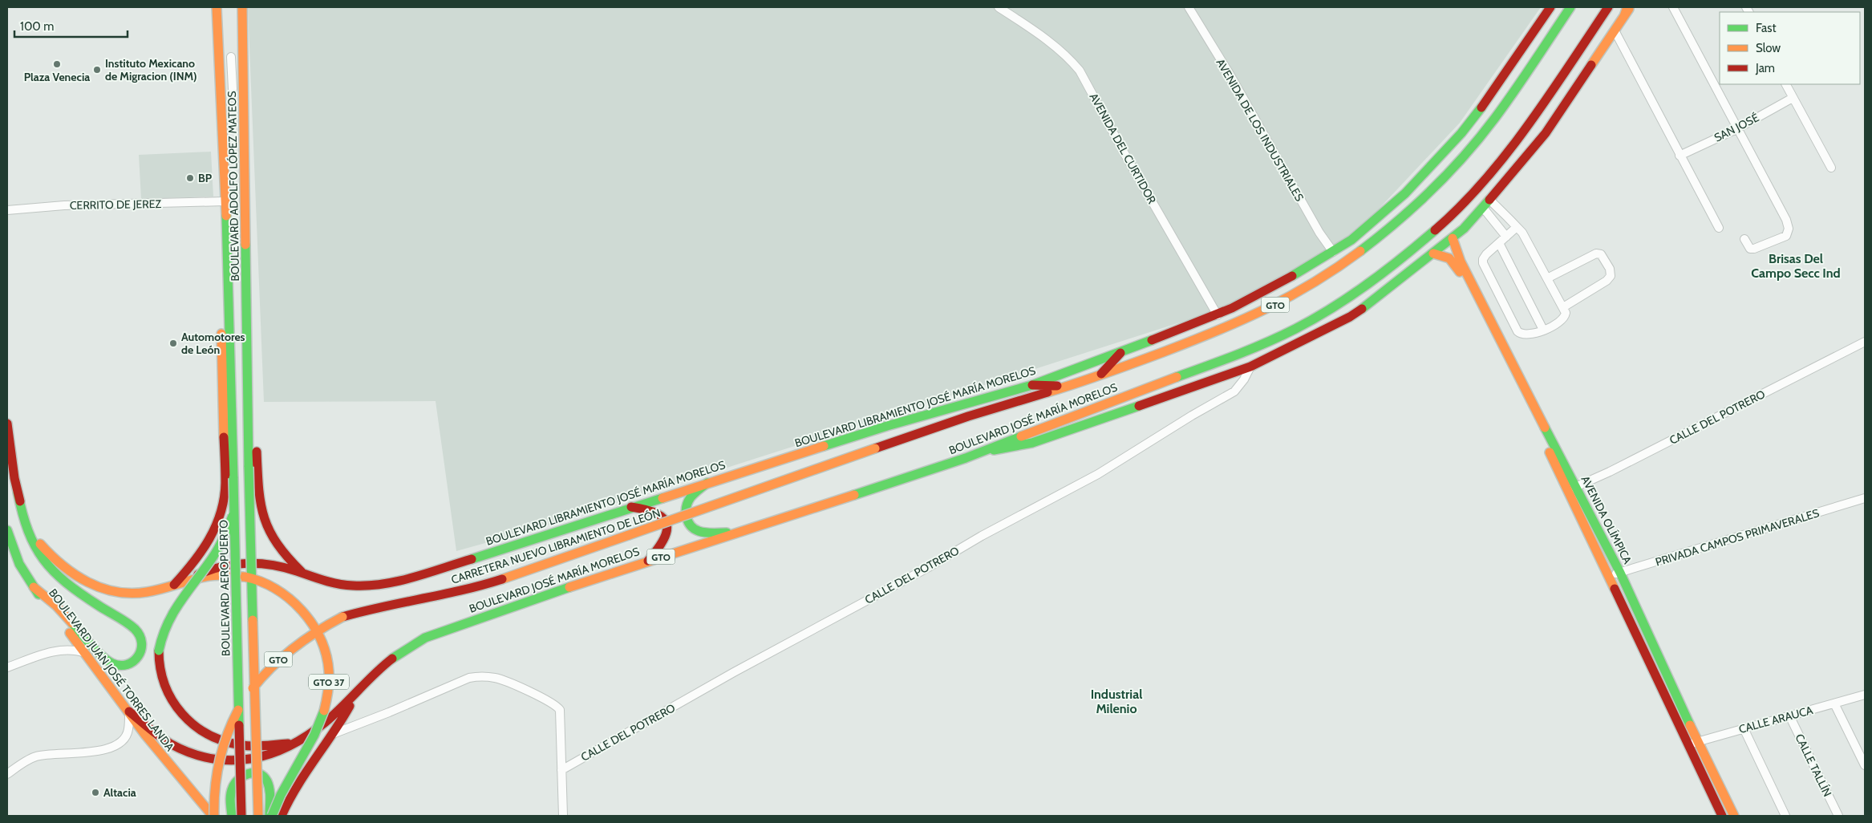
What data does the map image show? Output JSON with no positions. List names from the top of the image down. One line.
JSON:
{"streets":{"main road":["BOULEVARD ADOLFO LÓPEZ MATEOS","GTO","BOULEVARD LIBRAMIENTO JOSÉ MARÍA MORELOS","BOULEVARD JOSÉ MARÍA MORELOS","AVENIDA OLÍMPICA","CARRETERA NUEVO LIBRAMIENTO DE LEÓN","BOULEVARD AEROPUERTO","BOULEVARD JUAN JOSÉ TORRES LANDA","GTO 37"],"street":["SAN JOSÉ","AVENIDA DE LOS INDUSTRIALES","AVENIDA DEL CURTIDOR","CERRITO DE JEREZ","CALLE DEL POTRERO","PRIVADA CAMPOS PRIMAVERALES","CALLE ARAUCA","CALLE TALLÍN"]},"crossings":[["AVENIDA DE LOS INDUSTRIALES","BOULEVARD LIBRAMIENTO JOSÉ MARÍA MORELOS"],["AVENIDA DEL CURTIDOR","BOULEVARD LIBRAMIENTO JOSÉ MARÍA MORELOS"],["BOULEVARD ADOLFO LÓPEZ MATEOS","CERRITO DE JEREZ"],["BOULEVARD ADOLFO LÓPEZ MATEOS","BOULEVARD AEROPUERTO"],["GTO","BOULEVARD JOSÉ MARÍA MORELOS"],["BOULEVARD LIBRAMIENTO JOSÉ MARÍA MORELOS","GTO 37"],["CALLE DEL POTRERO","AVENIDA OLÍMPICA"],["BOULEVARD JOSÉ MARÍA MORELOS","CARRETERA NUEVO LIBRAMIENTO DE LEÓN"],["BOULEVARD JOSÉ MARÍA MORELOS","BOULEVARD JUAN JOSÉ TORRES LANDA"],["AVENIDA OLÍMPICA","PRIVADA CAMPOS PRIMAVERALES"],["AVENIDA OLÍMPICA","CALLE ARAUCA"],["CARRETERA NUEVO LIBRAMIENTO DE LEÓN","BOULEVARD JUAN JOSÉ TORRES LANDA"],["CALLE ARAUCA","CALLE TALLÍN"]],"districts":["Brisas Del Campo Secc Ind","Industrial Milenio"],"places":["Plaza Venecia","Instituto Mexicano de Migracion (INM)","BP","Automotores de León","Altacia"],"legend":["Fast","Slow","Jam"],"scale_bar":"100 m"}
